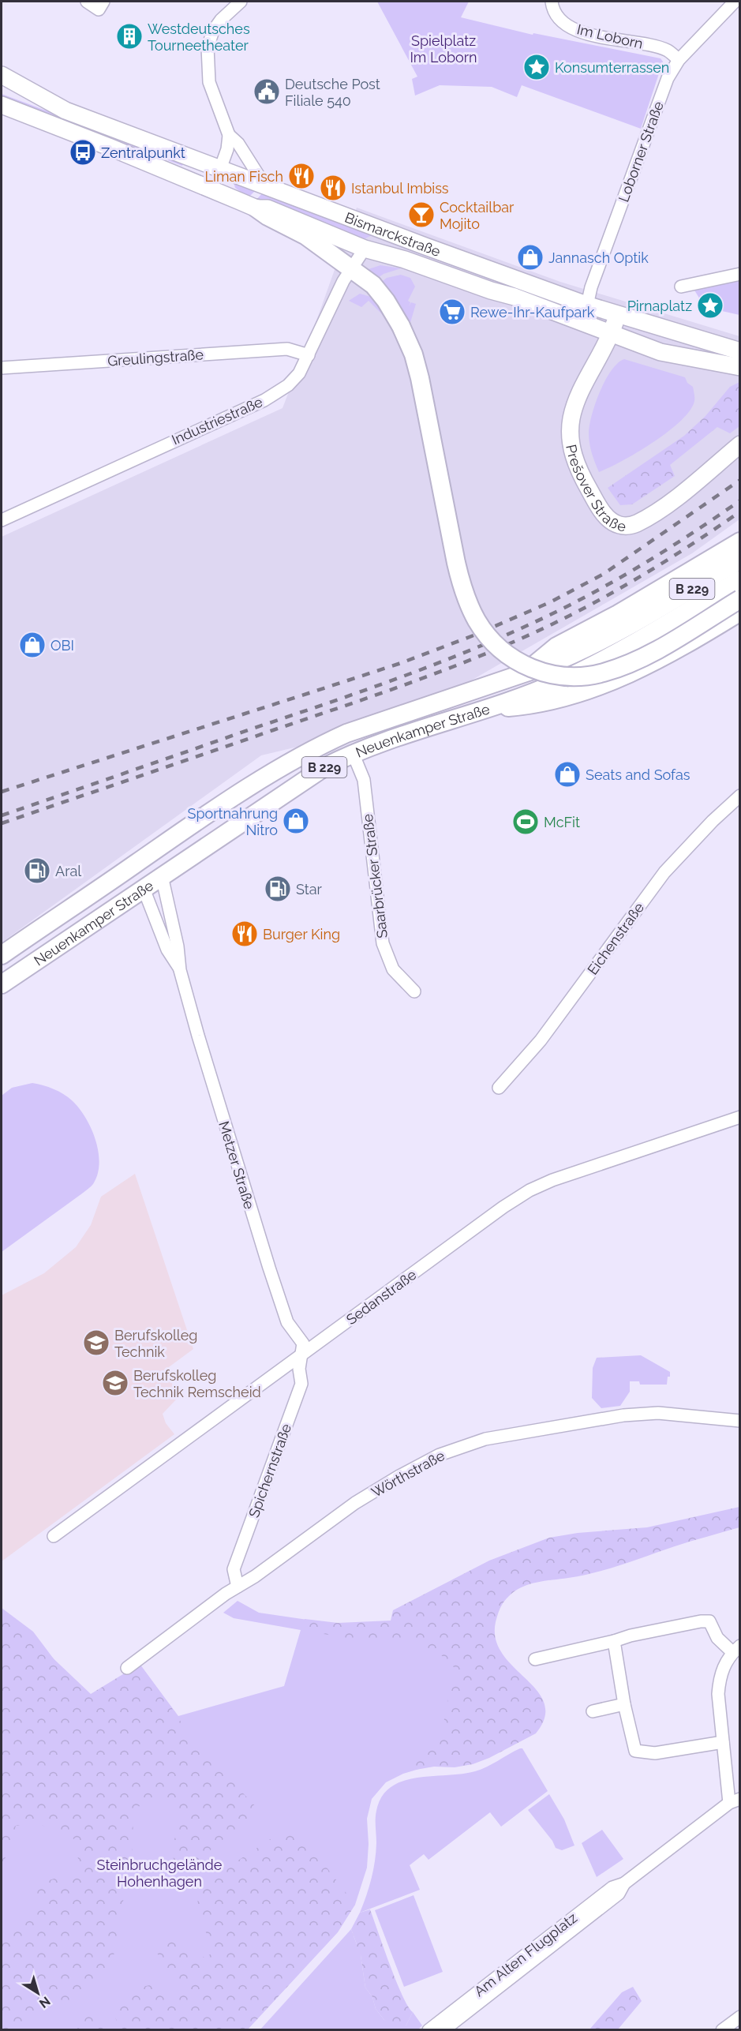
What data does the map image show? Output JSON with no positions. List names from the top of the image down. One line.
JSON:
{"streets":{"main road":["Bismarckstraße","Prešover Straße","B 229","Neuenkamper Straße"],"street":["Im Loborn","Loborner Straße","Greulingstraße","Industriestraße","Saarbrücker Straße","Eichenstraße","Metzer Straße","Sedanstraße","Spichernstraße","Wörthstraße","Am Alten Flugplatz"]},"crossings":[["Im Loborn","Loborner Straße"],["Loborner Straße","Bismarckstraße"],["Bismarckstraße","Industriestraße"],["Bismarckstraße","Prešover Straße"],["Greulingstraße","Industriestraße"],["B 229","Neuenkamper Straße"],["Neuenkamper Straße","Saarbrücker Straße"],["Neuenkamper Straße","Metzer Straße"],["Metzer Straße","Sedanstraße"],["Metzer Straße","Spichernstraße"],["Sedanstraße","Spichernstraße"],["Spichernstraße","Wörthstraße"]],"parks":["Spielplatz Im Loborn","Steinbruchgelände Hohenhagen"],"places":{"building":["Westdeutsches Tourneetheater"],"place":["Konsumterrassen","Pirnaplatz"],"public building":["Deutsche Post Filiale 540"],"bus stop":["Zentralpunkt"],"restaurant":["Liman Fisch","Istanbul Imbiss","Burger King"],"bar":["Cocktailbar Mojito"],"shop":["Jannasch Optik","OBI","Seats and Sofas","Sportnahrung Nitro"],"supermarket":["Rewe-Ihr-Kaufpark"],"sports":["McFit"],"fuel station":["Aral","Star"],"school or university":["Berufskolleg Technik","Berufskolleg Technik Remscheid"]},"north":"bottom right"}
